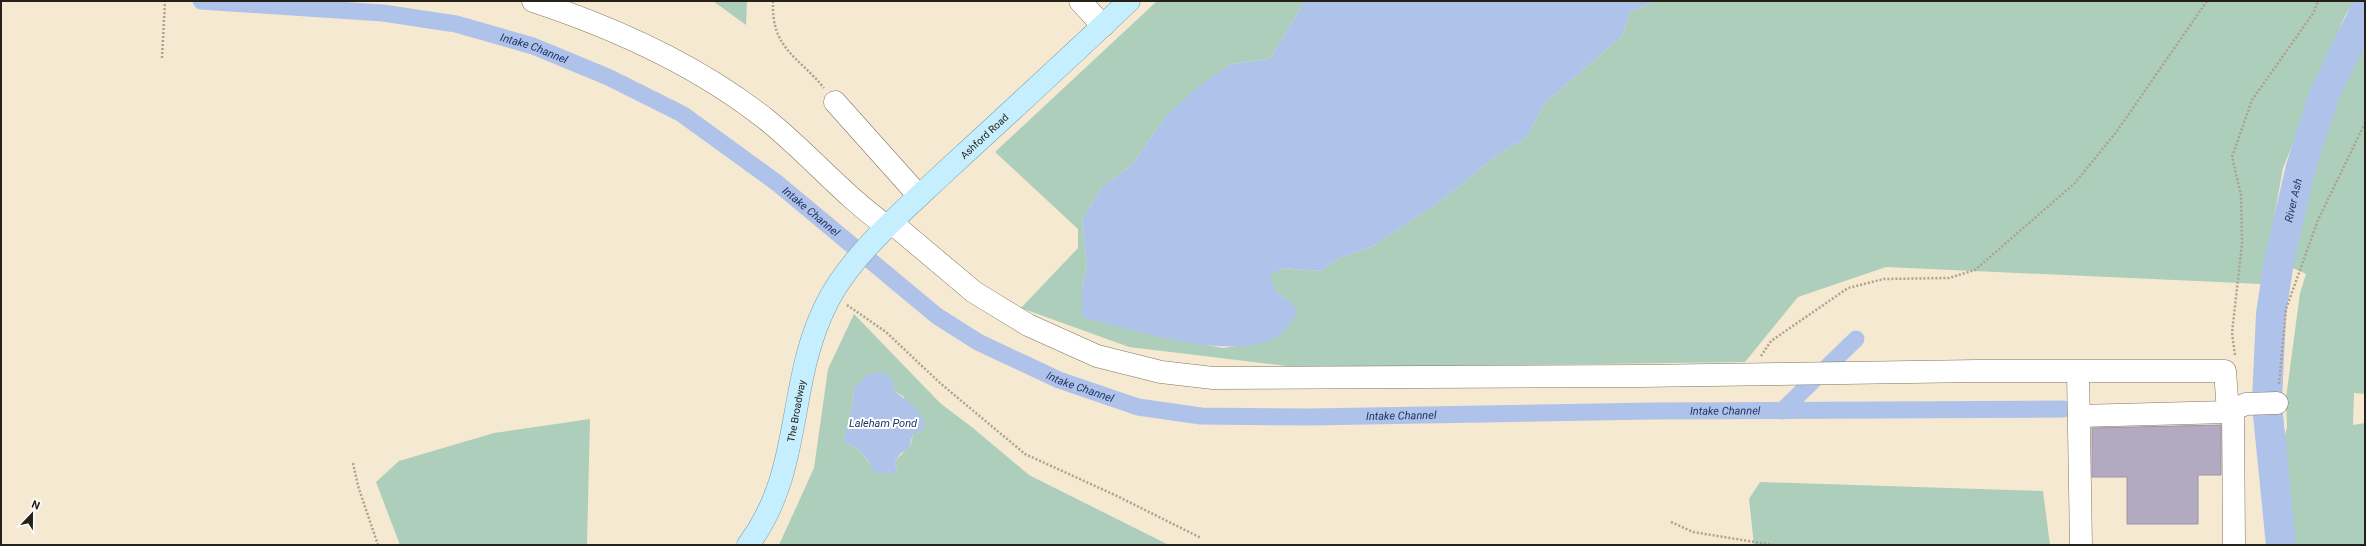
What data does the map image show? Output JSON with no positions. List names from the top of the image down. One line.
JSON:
{"streets":{"main road":["Ashford Road","The Broadway"]},"crossings":[["Ashford Road","The Broadway"]],"water":["Intake Channel","River Ash","Laleham Pond"],"north":"top"}
